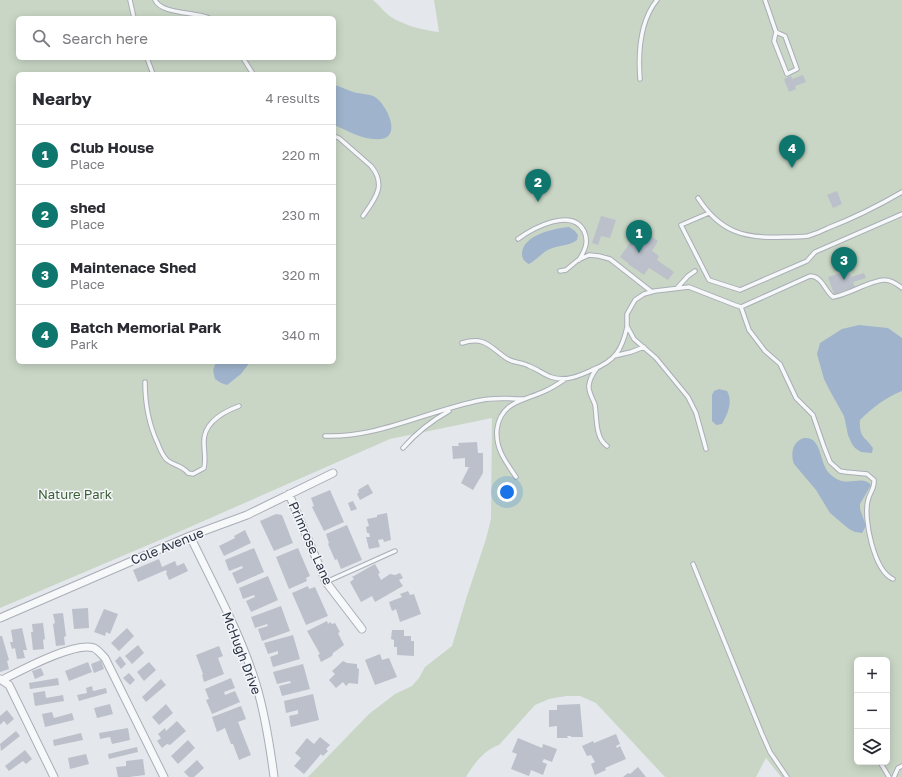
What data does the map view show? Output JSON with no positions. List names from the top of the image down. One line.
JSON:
{"streets":{"street":["Primrose Lane","Cole Avenue","McHugh Drive"]},"crossings":[["Primrose Lane","Cole Avenue"],["Cole Avenue","McHugh Drive"]],"parks":["Nature Park"],"page":{"search":"Search here","heading":["Nearby","4 results"],"list":[{"mark":"1","name":"Club House","note":"Place","value":"220 m"},{"mark":"2","name":"shed","note":"Place","value":"230 m"},{"mark":"3","name":"Maintenace Shed","note":"Place","value":"320 m"},{"mark":"4","name":"Batch Memorial Park","note":"Park","value":"340 m"}],"pins":["4","2","1","3"],"map_buttons":["+","−"]}}
